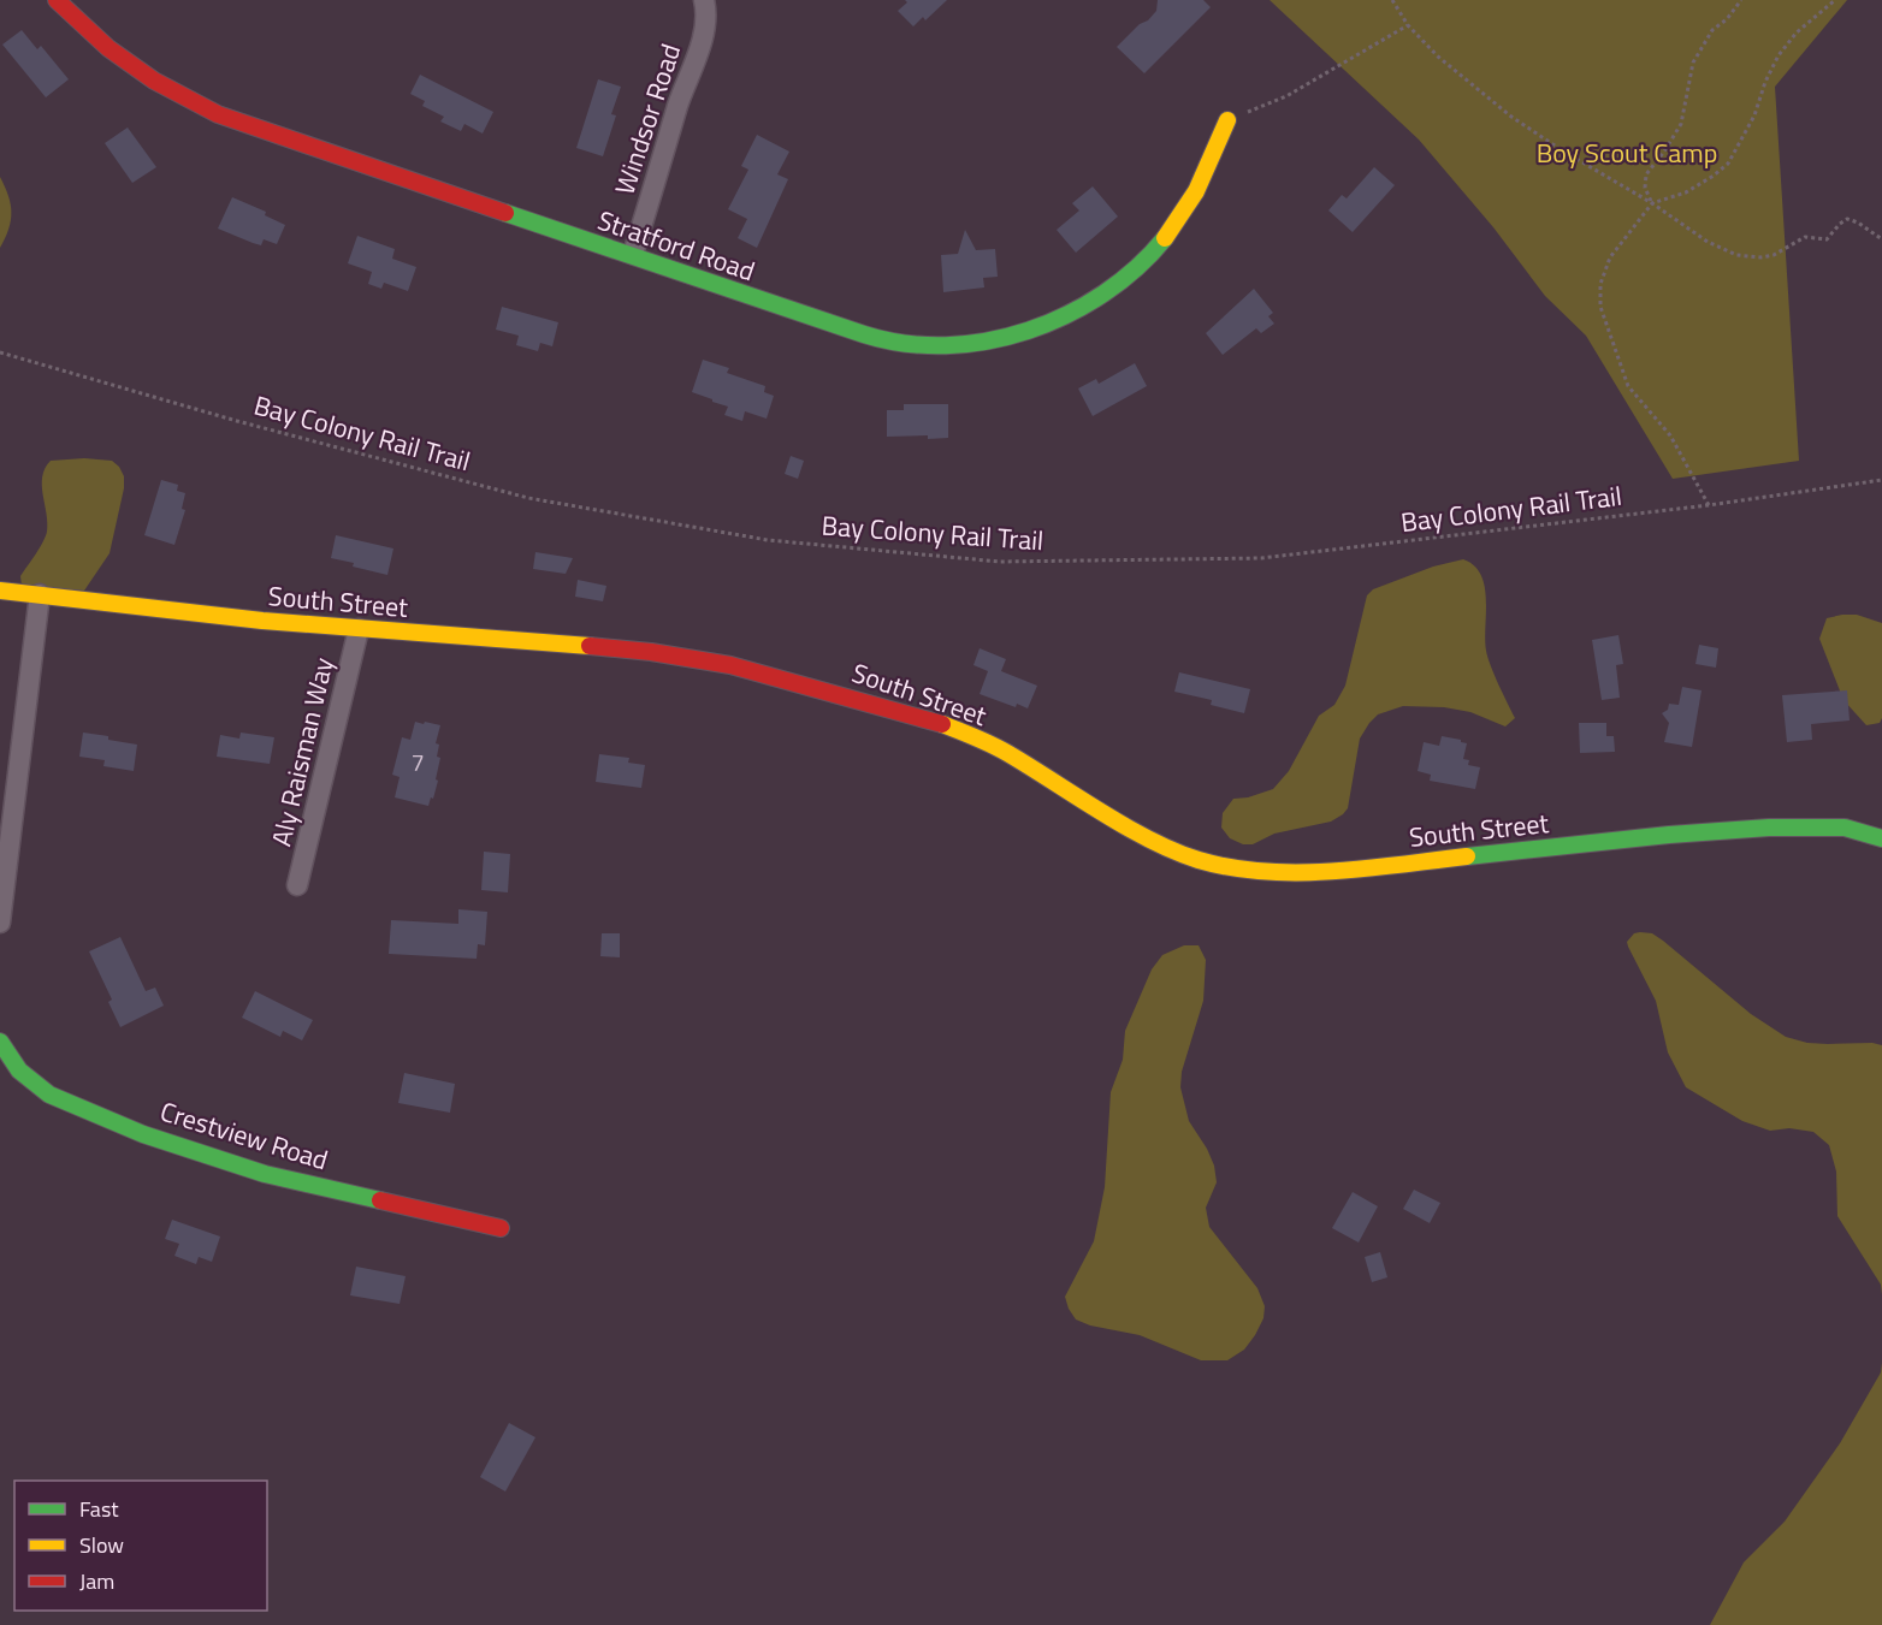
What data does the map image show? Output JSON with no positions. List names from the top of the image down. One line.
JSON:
{"streets":{"street":["Windsor Road","Stratford Road","South Street","Aly Raisman Way","Crestview Road"],"path":["Bay Colony Rail Trail"]},"crossings":[["Windsor Road","Stratford Road"],["South Street","Aly Raisman Way"]],"parks":["Boy Scout Camp"],"house_numbers":["7"],"legend":["Fast","Slow","Jam"]}
